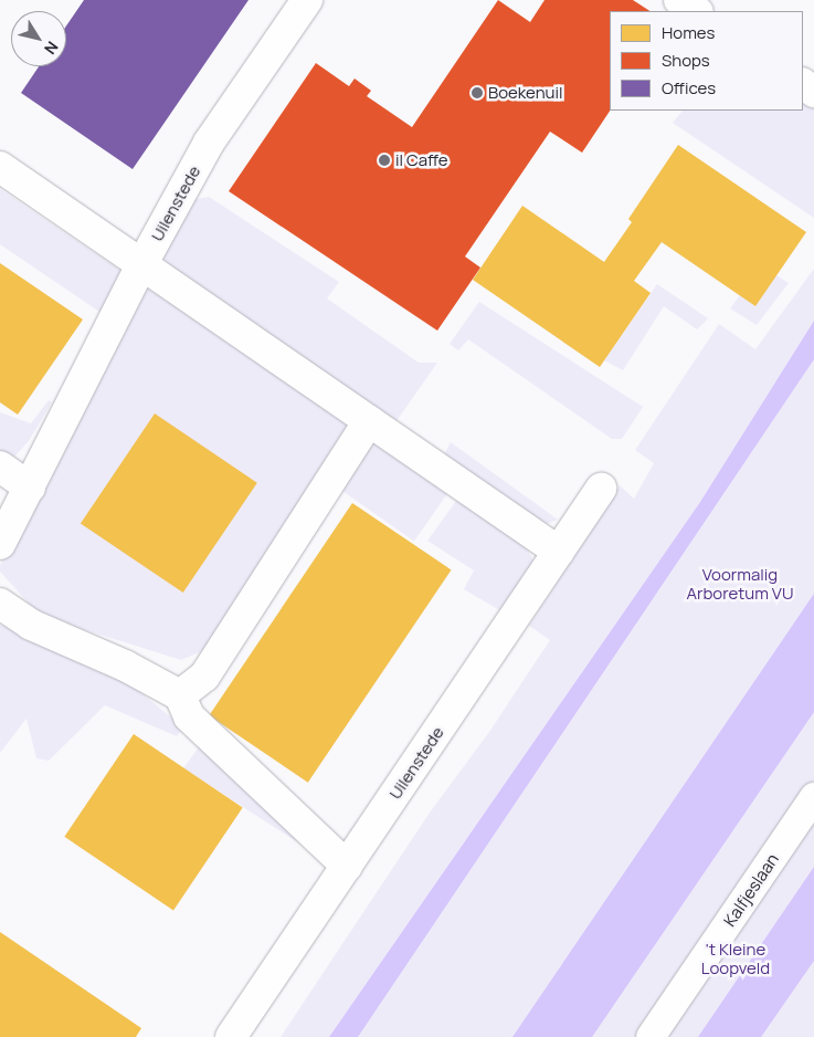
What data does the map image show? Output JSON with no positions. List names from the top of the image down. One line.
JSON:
{"streets":{"street":["Uilenstede","Kalfjeslaan"]},"parks":["Voormalig Arboretum VU","'t Kleine Loopveld"],"places":["Boekenuil","il Caffe"],"legend":["Homes","Shops","Offices"],"north":"bottom right"}
